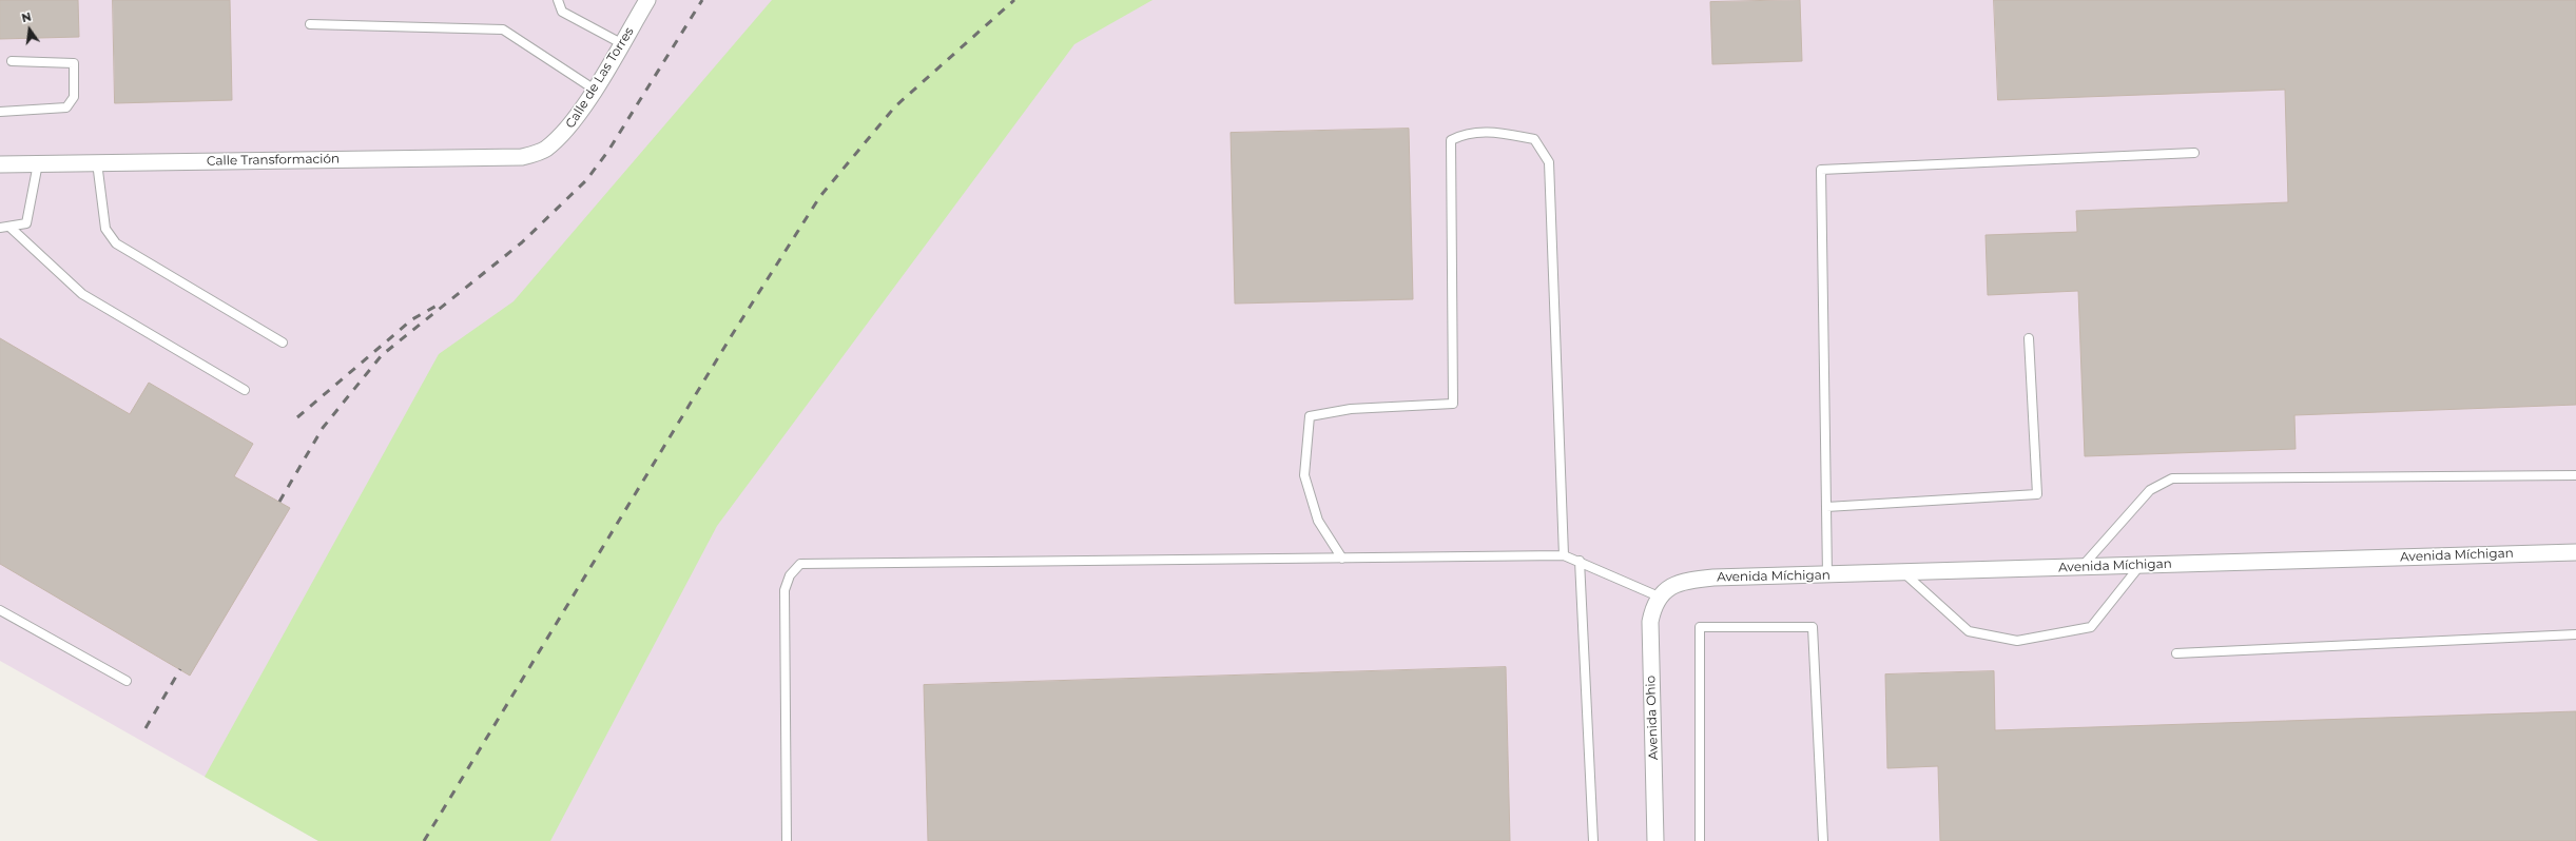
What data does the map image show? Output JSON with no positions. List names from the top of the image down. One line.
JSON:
{"streets":{"street":["Calle de Las Torres","Calle Transformación","Avenida Míchigan","Avenida Ohio"]},"crossings":[["Calle de Las Torres","Calle Transformación"],["Avenida Míchigan","Avenida Ohio"]],"north":"top"}
